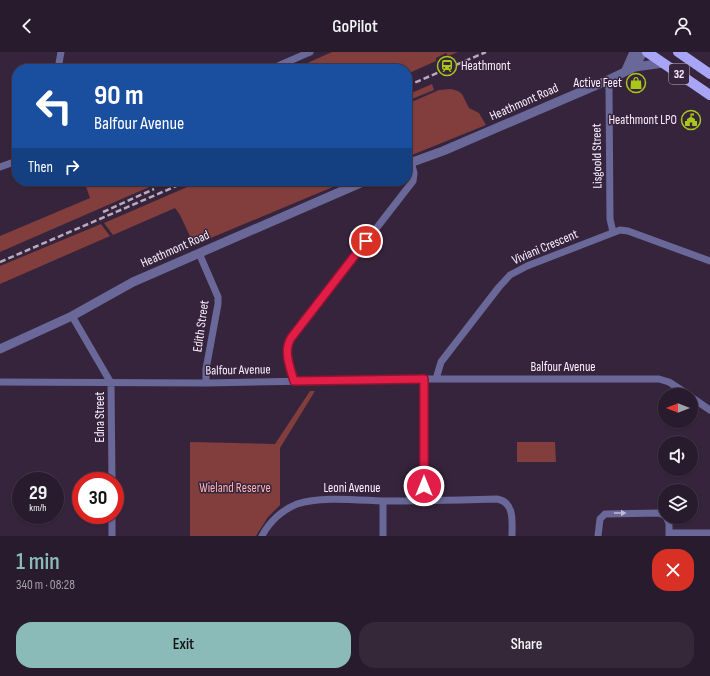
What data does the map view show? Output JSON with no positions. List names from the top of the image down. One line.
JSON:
{"streets":{"main road":["32"],"street":["Heathmont Road","Lisgoold Street","Viviani Crescent","Edith Street","Balfour Avenue","Edna Street","Leoni Avenue"]},"crossings":[["Heathmont Road","Lisgoold Street"],["Heathmont Road","Edith Street"],["Heathmont Road","Edna Street"],["Lisgoold Street","Viviani Crescent"],["Viviani Crescent","Balfour Avenue"],["Edith Street","Balfour Avenue"],["Balfour Avenue","Edna Street"]],"parks":["Wieland Reserve"],"places":{"station":["Heathmont"],"shop":["Active Feet"],"public building":["Heathmont LPO"]},"north":"left","page":{"header":"GoPilot","turn":["90 m","Balfour Avenue"],"then":"Then","speed":"29 km/h","limit":"30","heading":["1 min","340 m · 08:28"],"buttons":["Exit","Share"]}}
